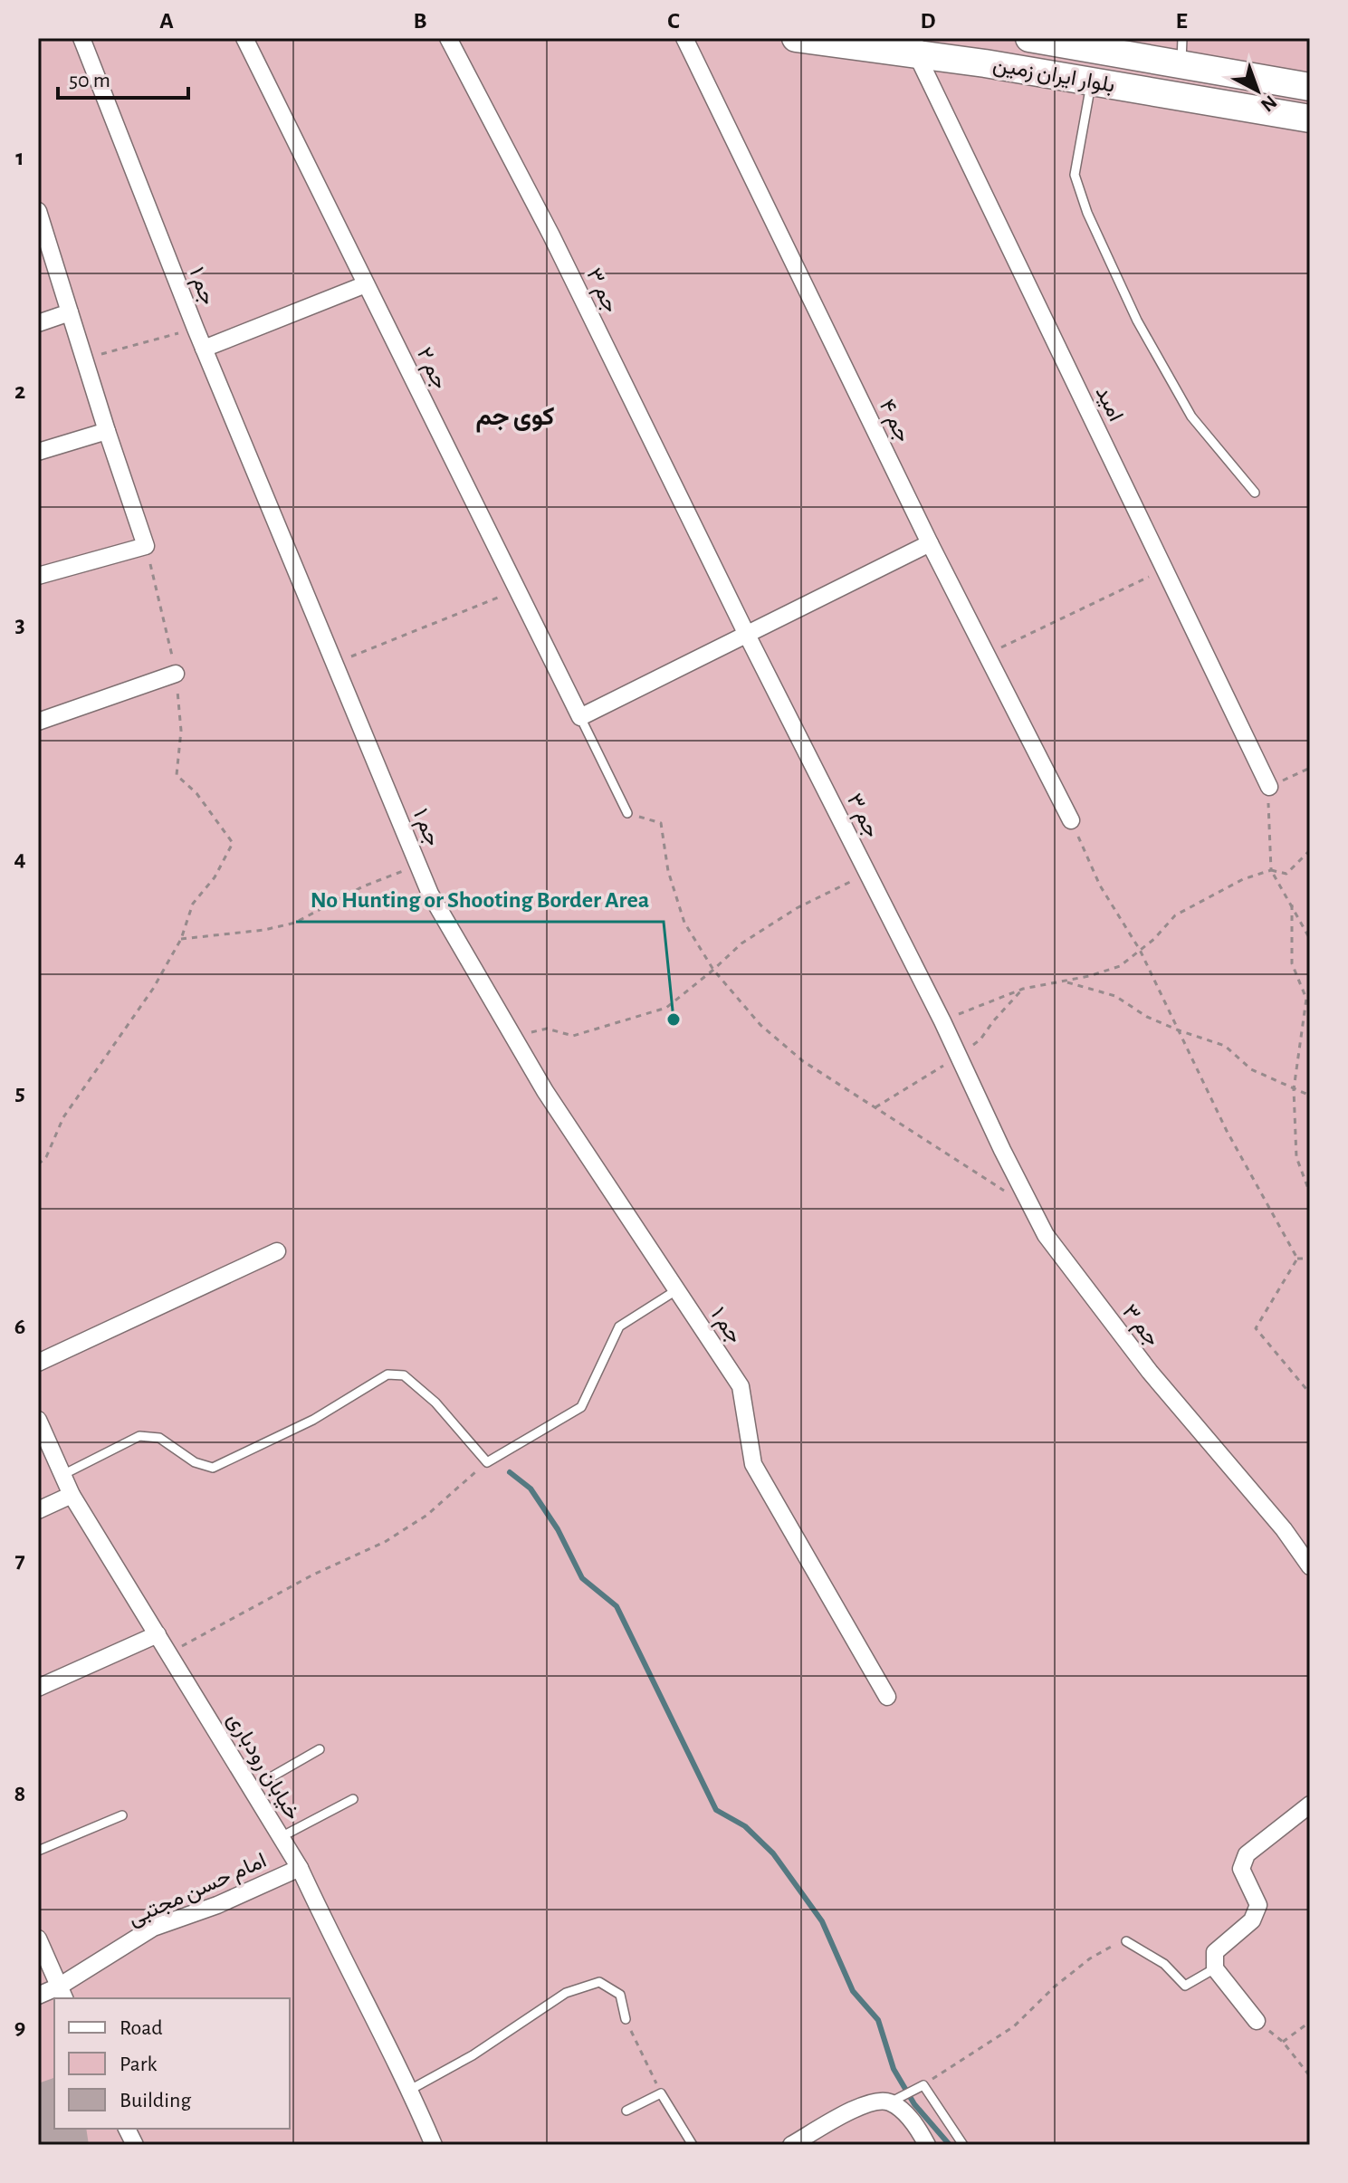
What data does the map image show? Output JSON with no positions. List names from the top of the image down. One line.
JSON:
{"streets":{"main road":["بلوار ایران زمین"],"street":["جم ۱","جم ۳","جم ۲","امید","جم ۴","خیابان رودباری","امام حسن مجتبی"]},"crossings":[["بلوار ایران زمین","امید"],["خیابان رودباری","امام حسن مجتبی"]],"districts":["کوی جم"],"places":["No Hunting or Shooting Border Area"],"legend":["Road","Park","Building"],"scale_bar":"50 m","north":"bottom right","grid":{"columns":["A","B","C","D","E"],"rows":["1","2","3","4","5","6","7","8","9"]}}
